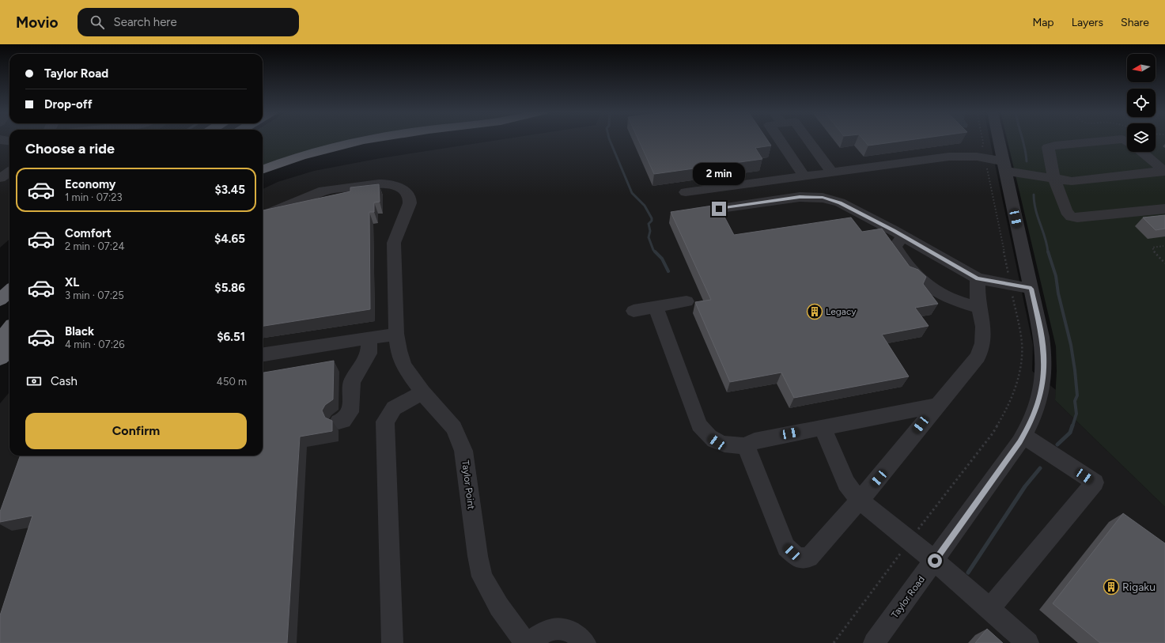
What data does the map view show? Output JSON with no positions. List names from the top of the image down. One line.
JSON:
{"streets":{"street":["Taylor Point","Taylor Road"]},"places":{"building":["Legacy","Rigaku"]},"north":"left","page":{"header":"Movio","search":"Search here","nav":["Map","Layers","Share"],"banner":["Taylor Road","Drop-off"],"heading":"Choose a ride","bubble":"2 min","list":[{"name":"Economy","note":"1 min · 07:23","value":"$3.45"},{"name":"Comfort","note":"2 min · 07:24","value":"$4.65"},{"name":"XL","note":"3 min · 07:25","value":"$5.86"},{"name":"Black","note":"4 min · 07:26","value":"$6.51"}],"pay":["Cash","450 m"],"buttons":"Confirm"}}
